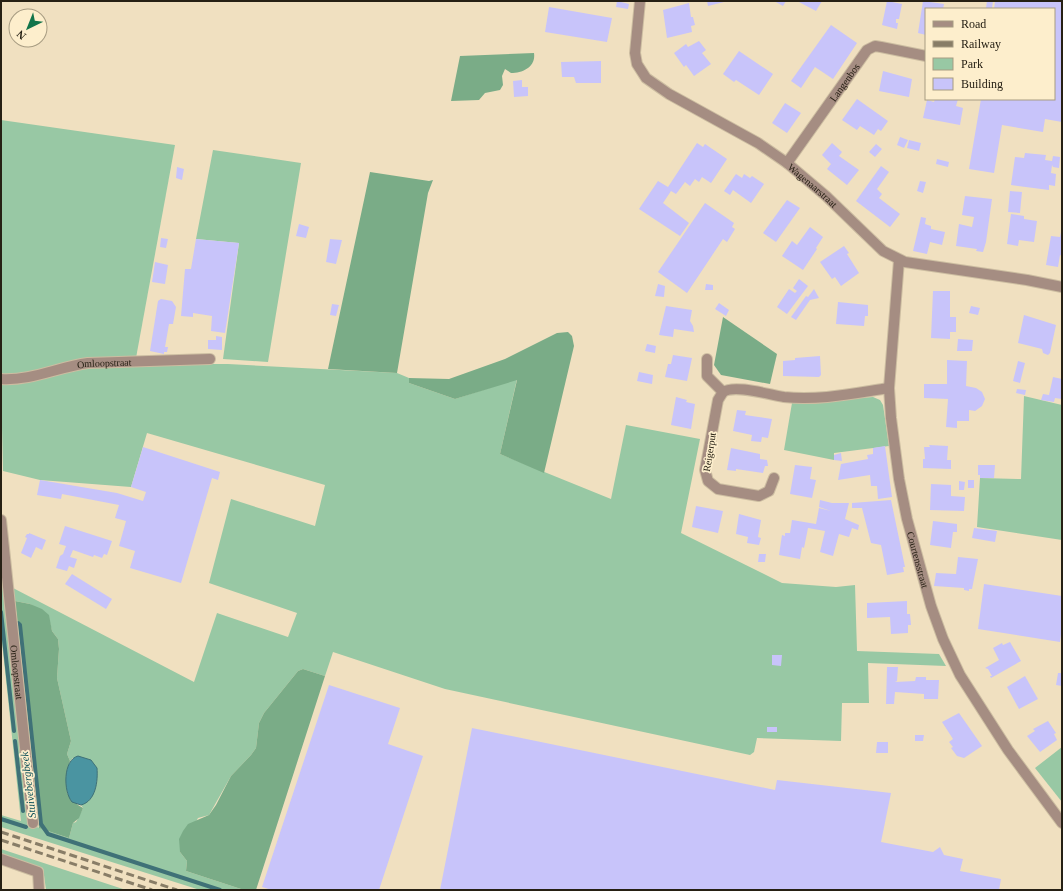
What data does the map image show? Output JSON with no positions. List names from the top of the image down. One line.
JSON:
{"streets":{"street":["Langenbos","Wagenaarstraat","Omloopstraat","Reigerput","Courtensstraat"]},"crossings":[["Langenbos","Wagenaarstraat"],["Wagenaarstraat","Courtensstraat"]],"water":["Stuivebergbeek"],"legend":["Road","Railway","Park","Building"],"north":"bottom left"}
